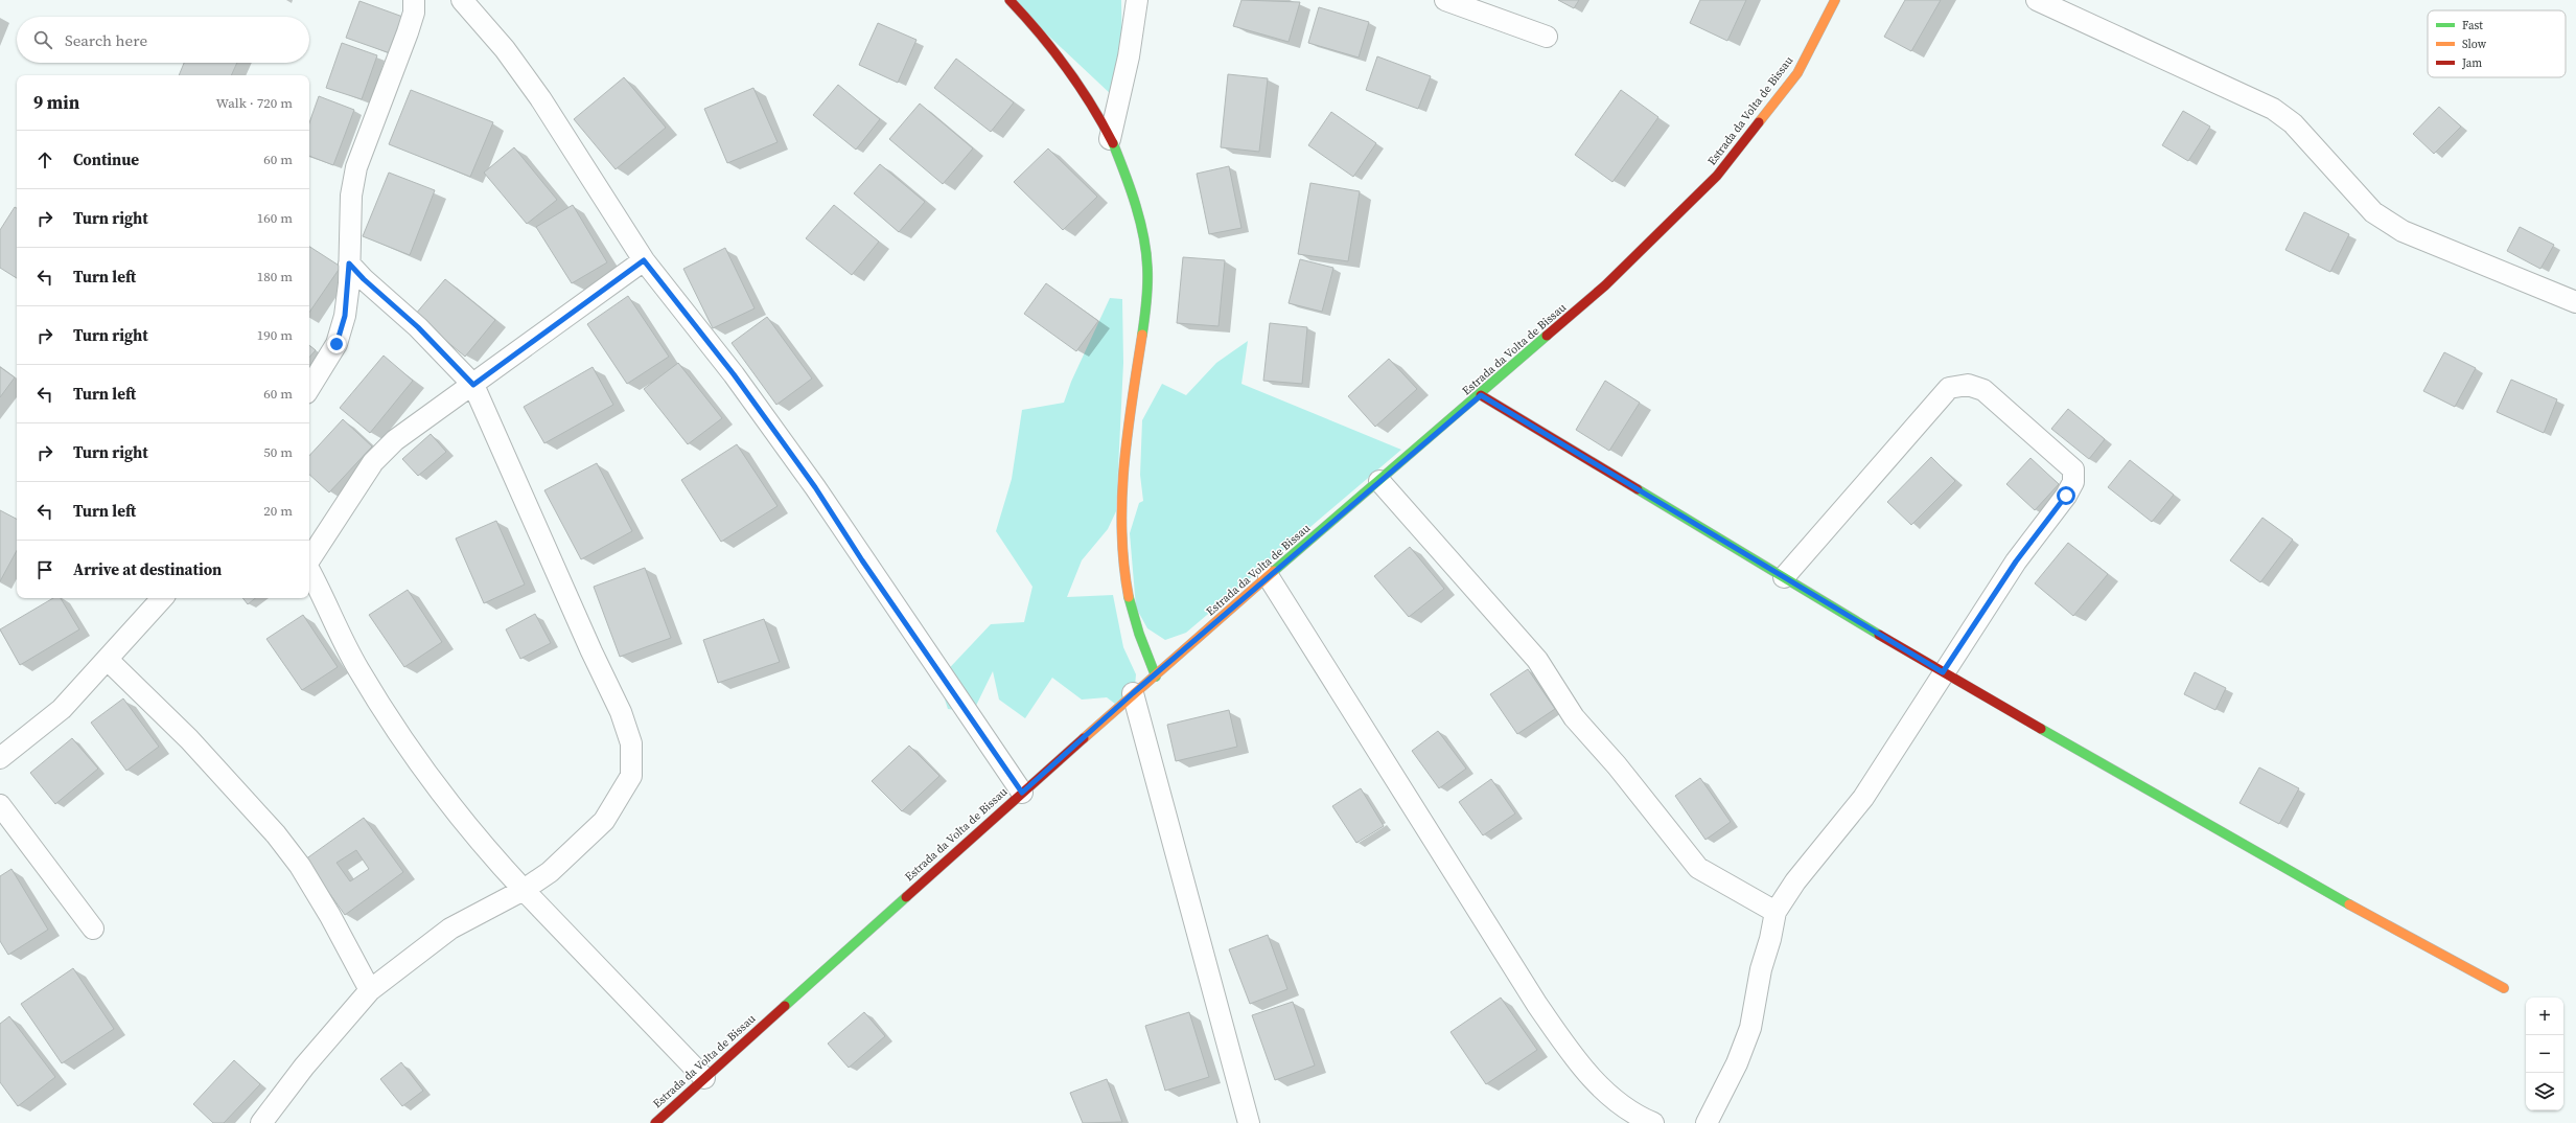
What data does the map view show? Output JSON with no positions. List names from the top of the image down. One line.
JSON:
{"streets":{"street":["Estrada da Volta de Bissau"]},"legend":["Fast","Slow","Jam"],"page":{"search":"Search here","heading":["9 min","Walk · 720 m"],"list":[["Continue","60 m"],["Turn right","160 m"],["Turn left","180 m"],["Turn right","190 m"],["Turn left","60 m"],["Turn right","50 m"],["Turn left","20 m"],"Arrive at destination"],"map_buttons":["+","−"]}}
